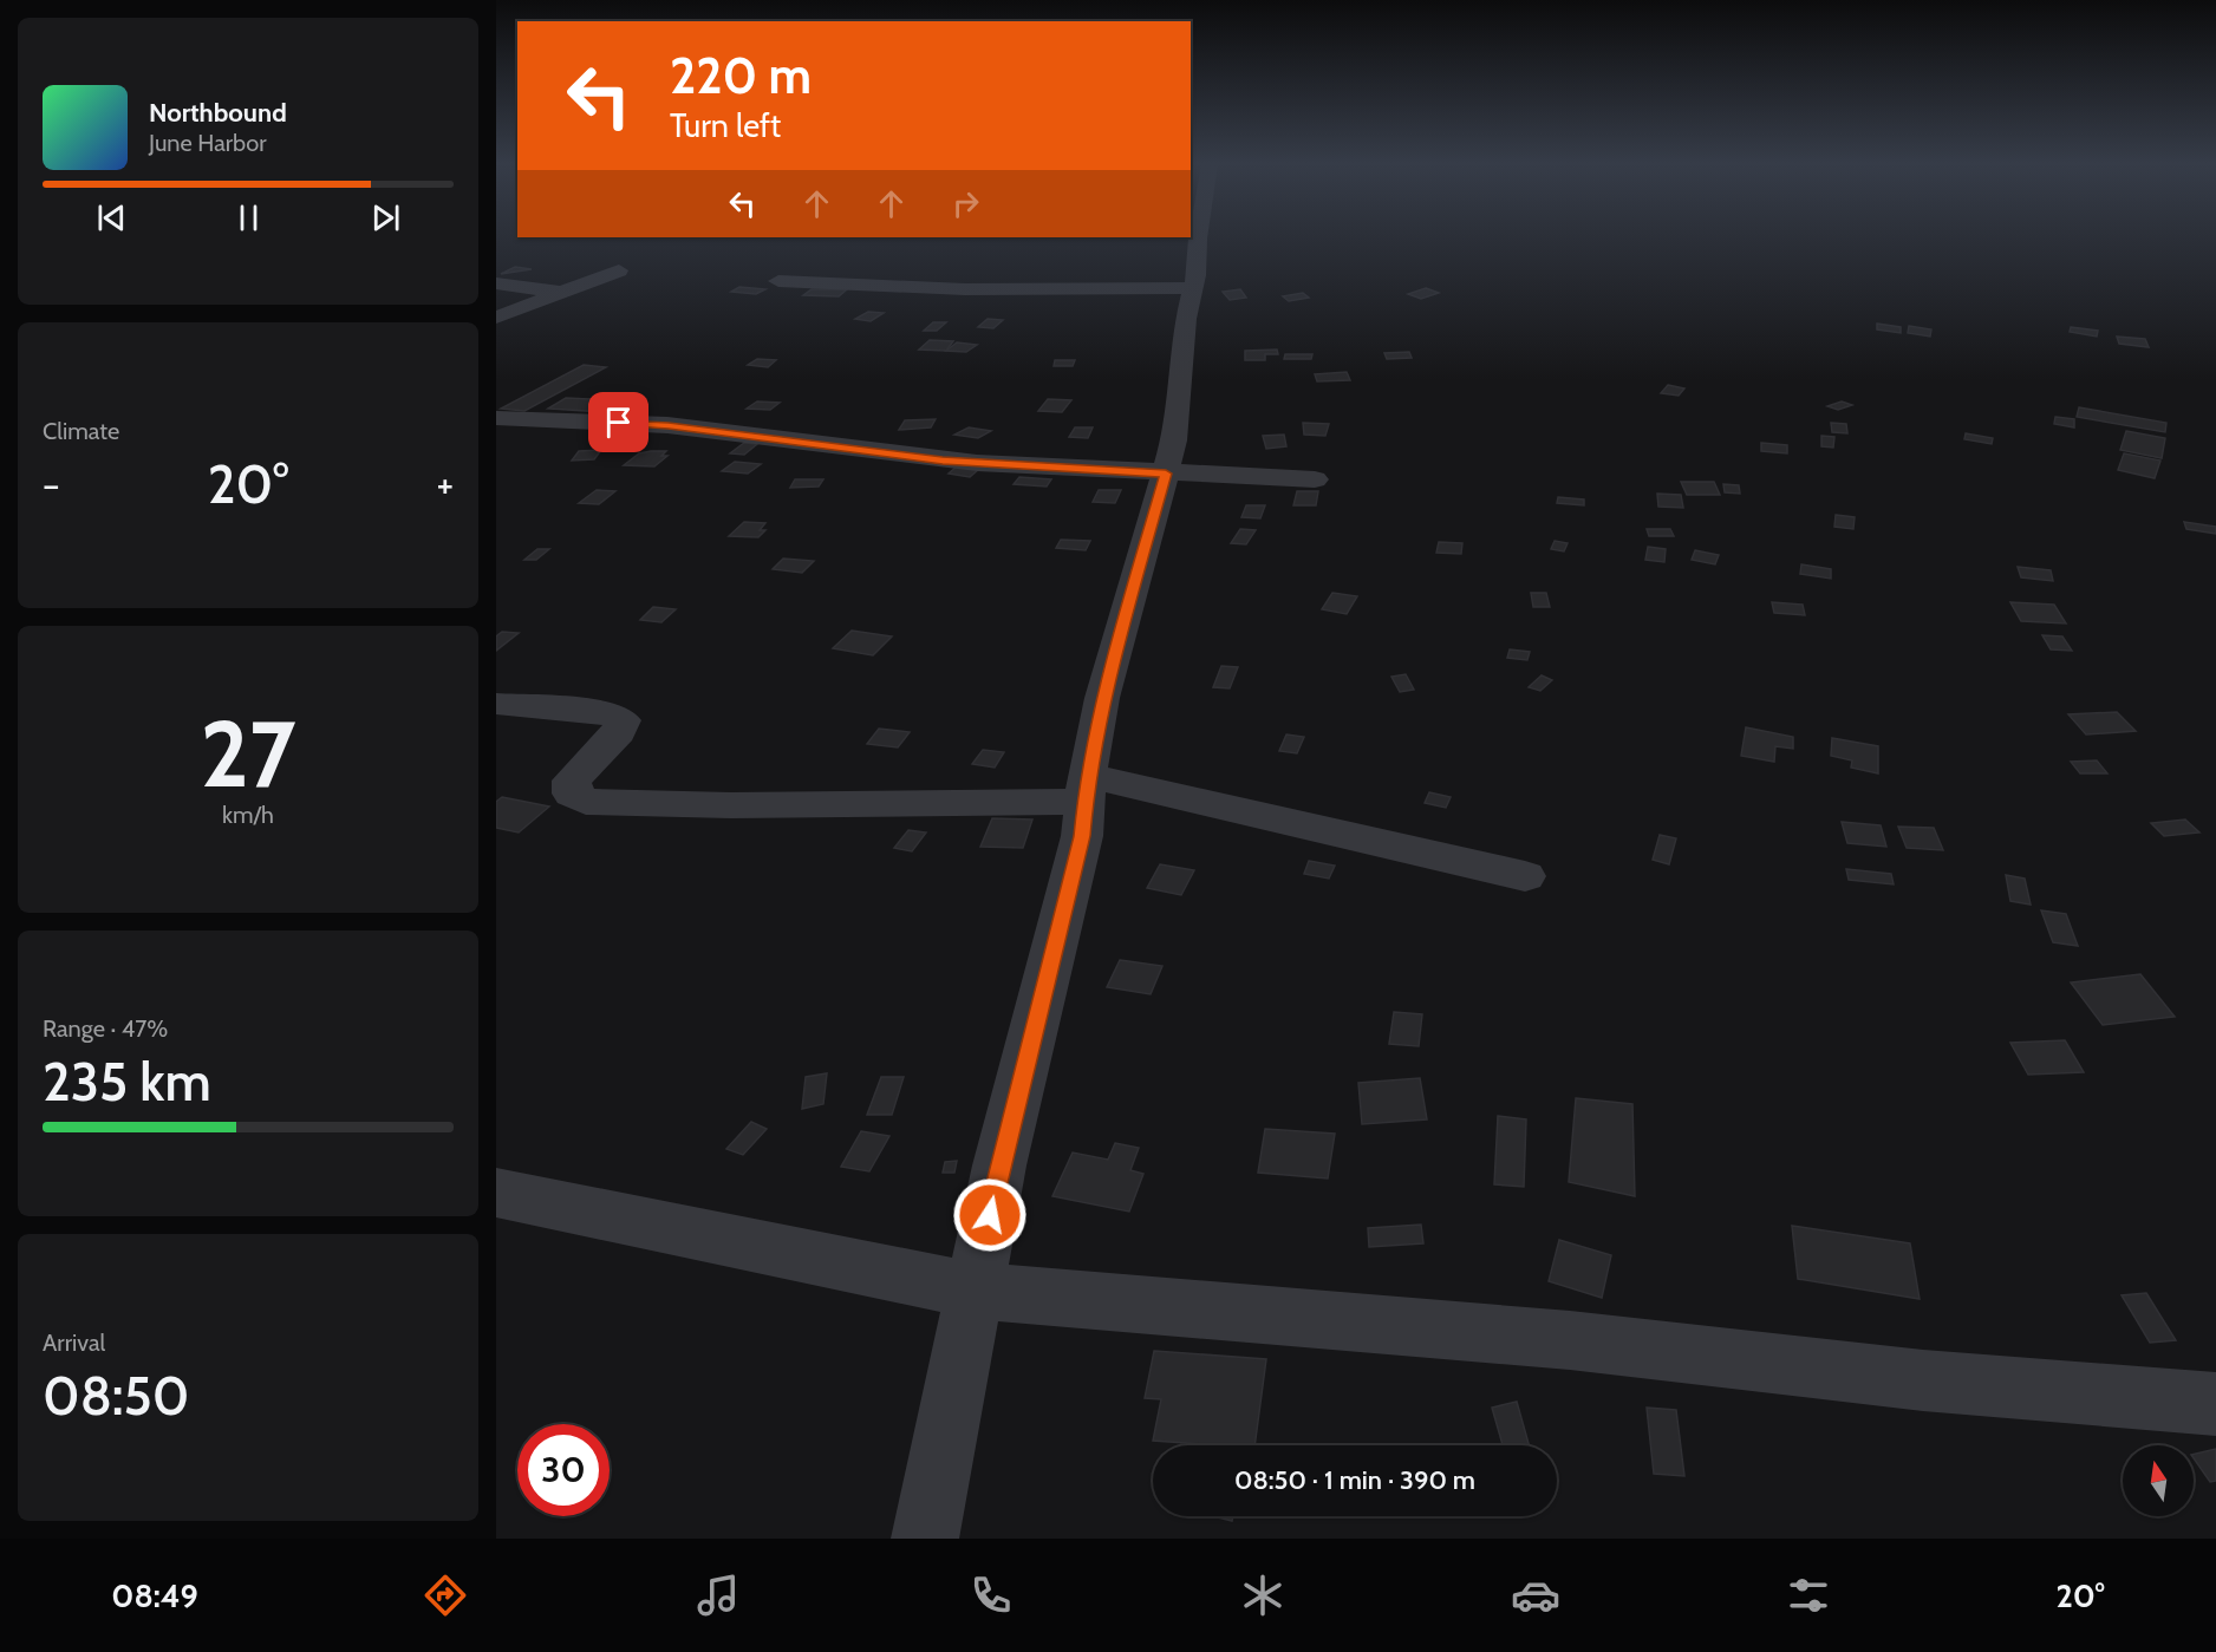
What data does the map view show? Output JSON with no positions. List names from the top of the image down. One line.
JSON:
{"north":"top","page":{"turn":["220 m","Turn left"],"song":["Northbound","June Harbor"],"tile":["Climate",["27","km/h"],["Range · 47%","235 km"],["Arrival","08:50"]],"heat":["−","20°","+"],"limit":"30","trip":"08:50 · 1 min · 390 m","tabs":["08:49","20°"]}}
